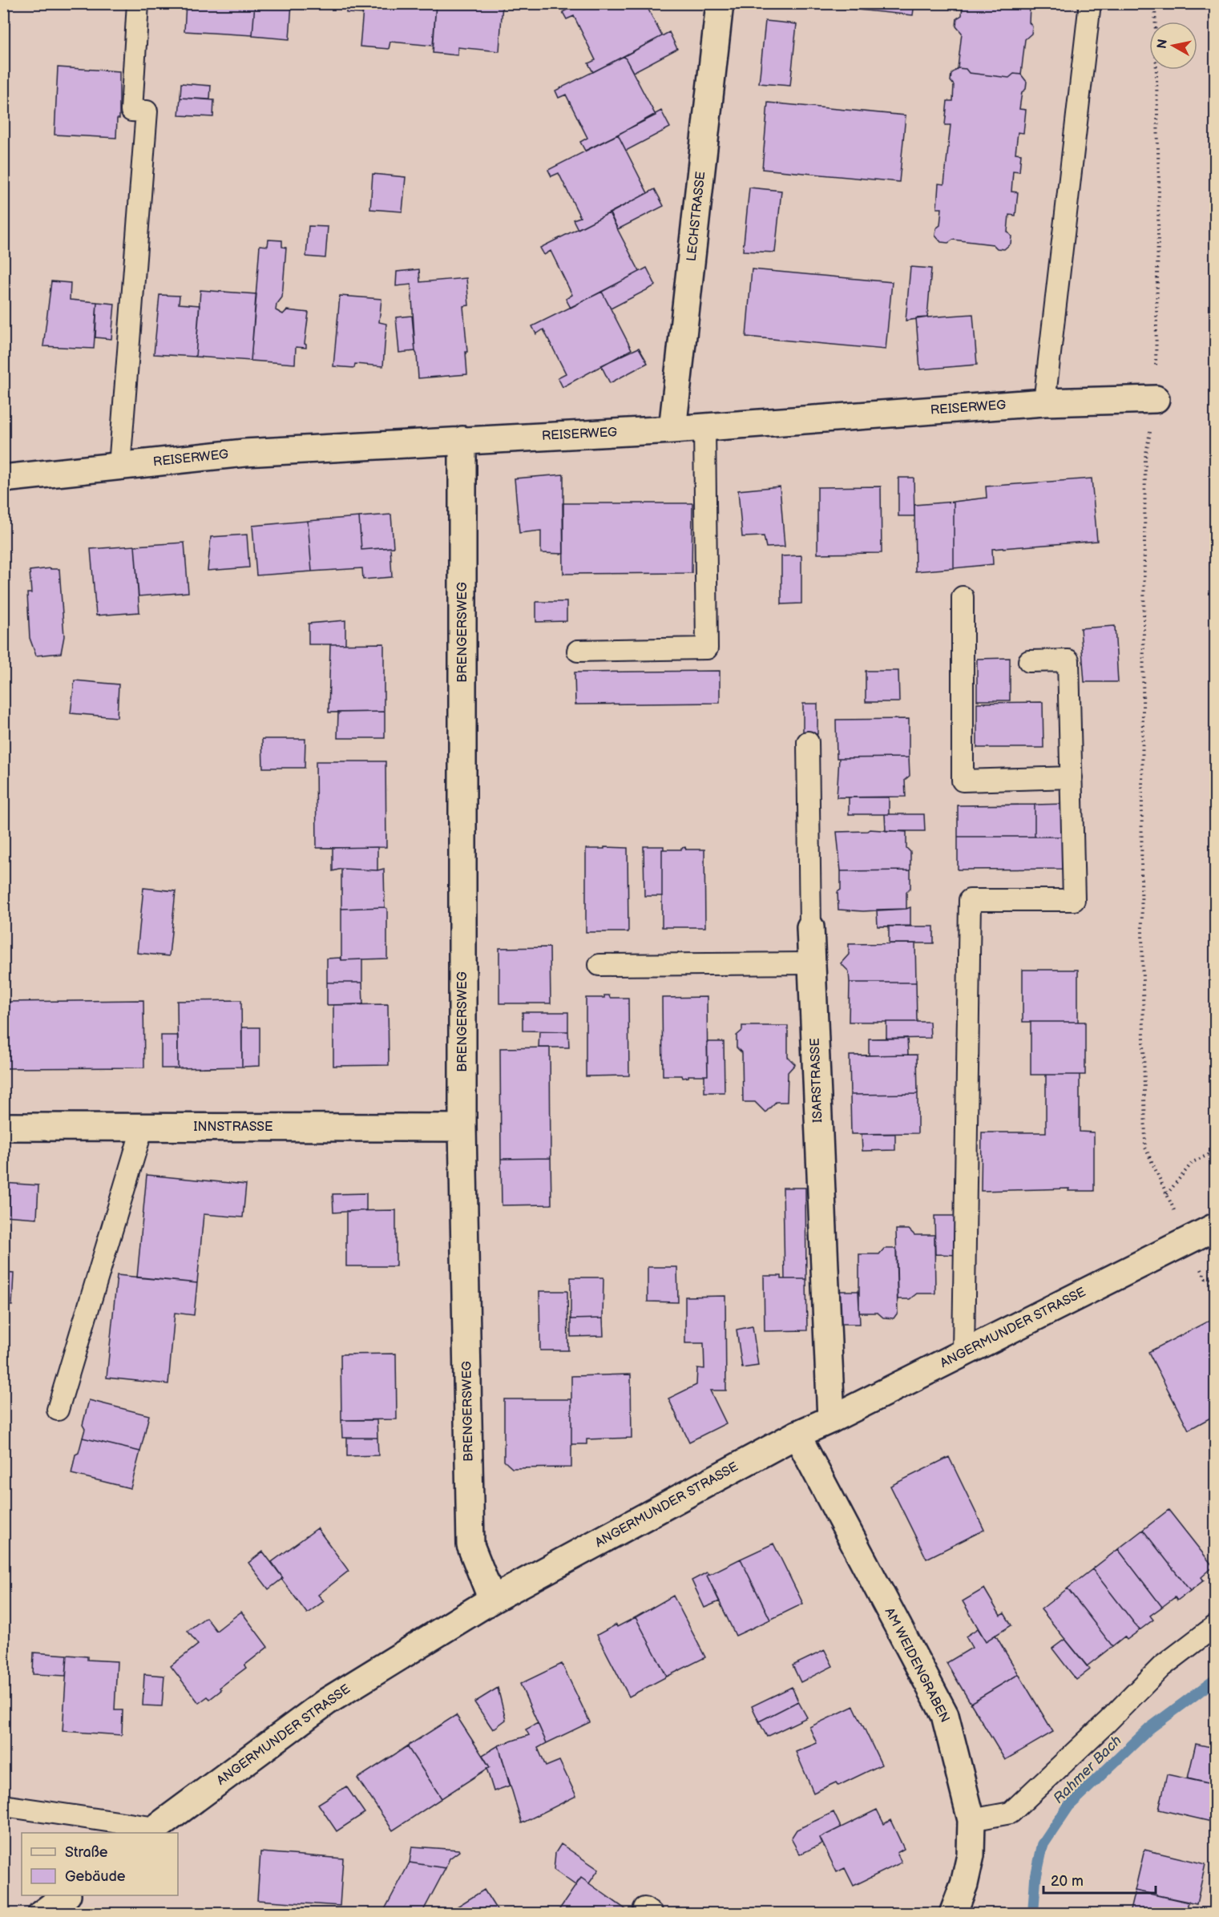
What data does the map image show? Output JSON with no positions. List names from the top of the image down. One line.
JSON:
{"streets":{"street":["LECHSTRASSE","REISERWEG","BRENGERSWEG","ISARSTRASSE","INNSTRASSE","ANGERMUNDER STRASSE","AM WEIDENGRABEN"]},"crossings":[["LECHSTRASSE","REISERWEG"],["REISERWEG","BRENGERSWEG"],["BRENGERSWEG","INNSTRASSE"],["BRENGERSWEG","ANGERMUNDER STRASSE"],["ISARSTRASSE","ANGERMUNDER STRASSE"],["ANGERMUNDER STRASSE","AM WEIDENGRABEN"]],"water":["Rahmer Bach"],"legend":["Straße","Gebäude"],"scale_bar":"20 m","north":"left"}
